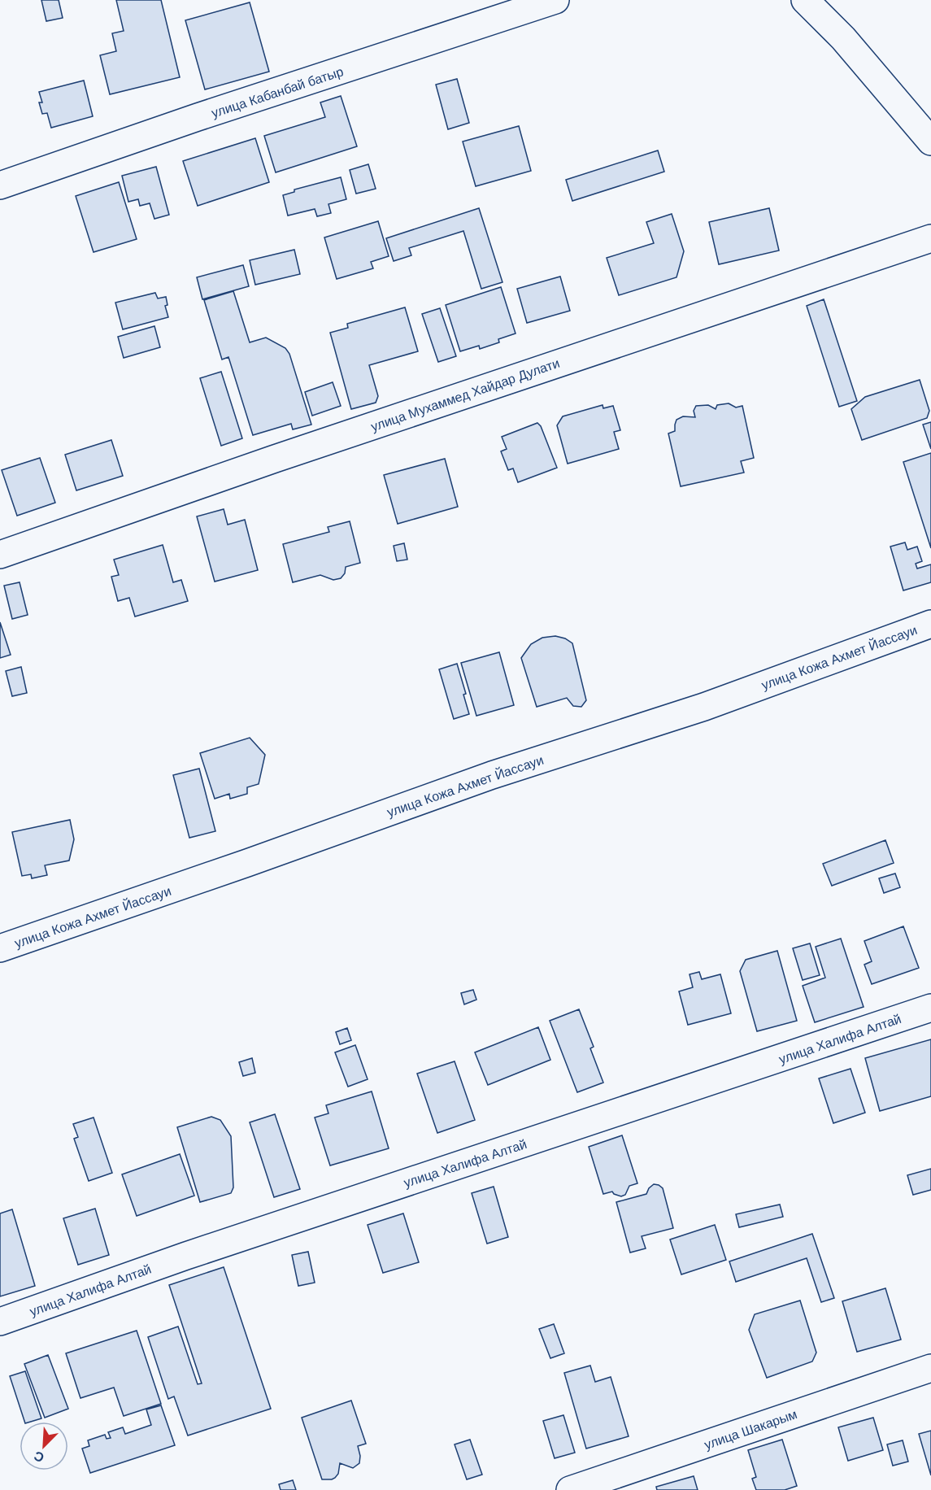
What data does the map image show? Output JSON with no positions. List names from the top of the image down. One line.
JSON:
{"streets":{"street":["улица Кабанбай батыр","улица Мухаммед Хайдар Дулати","улица Кожа Ахмет Йассауи","улица Халифа Алтай","улица Шакарым"]},"north":"bottom left"}
